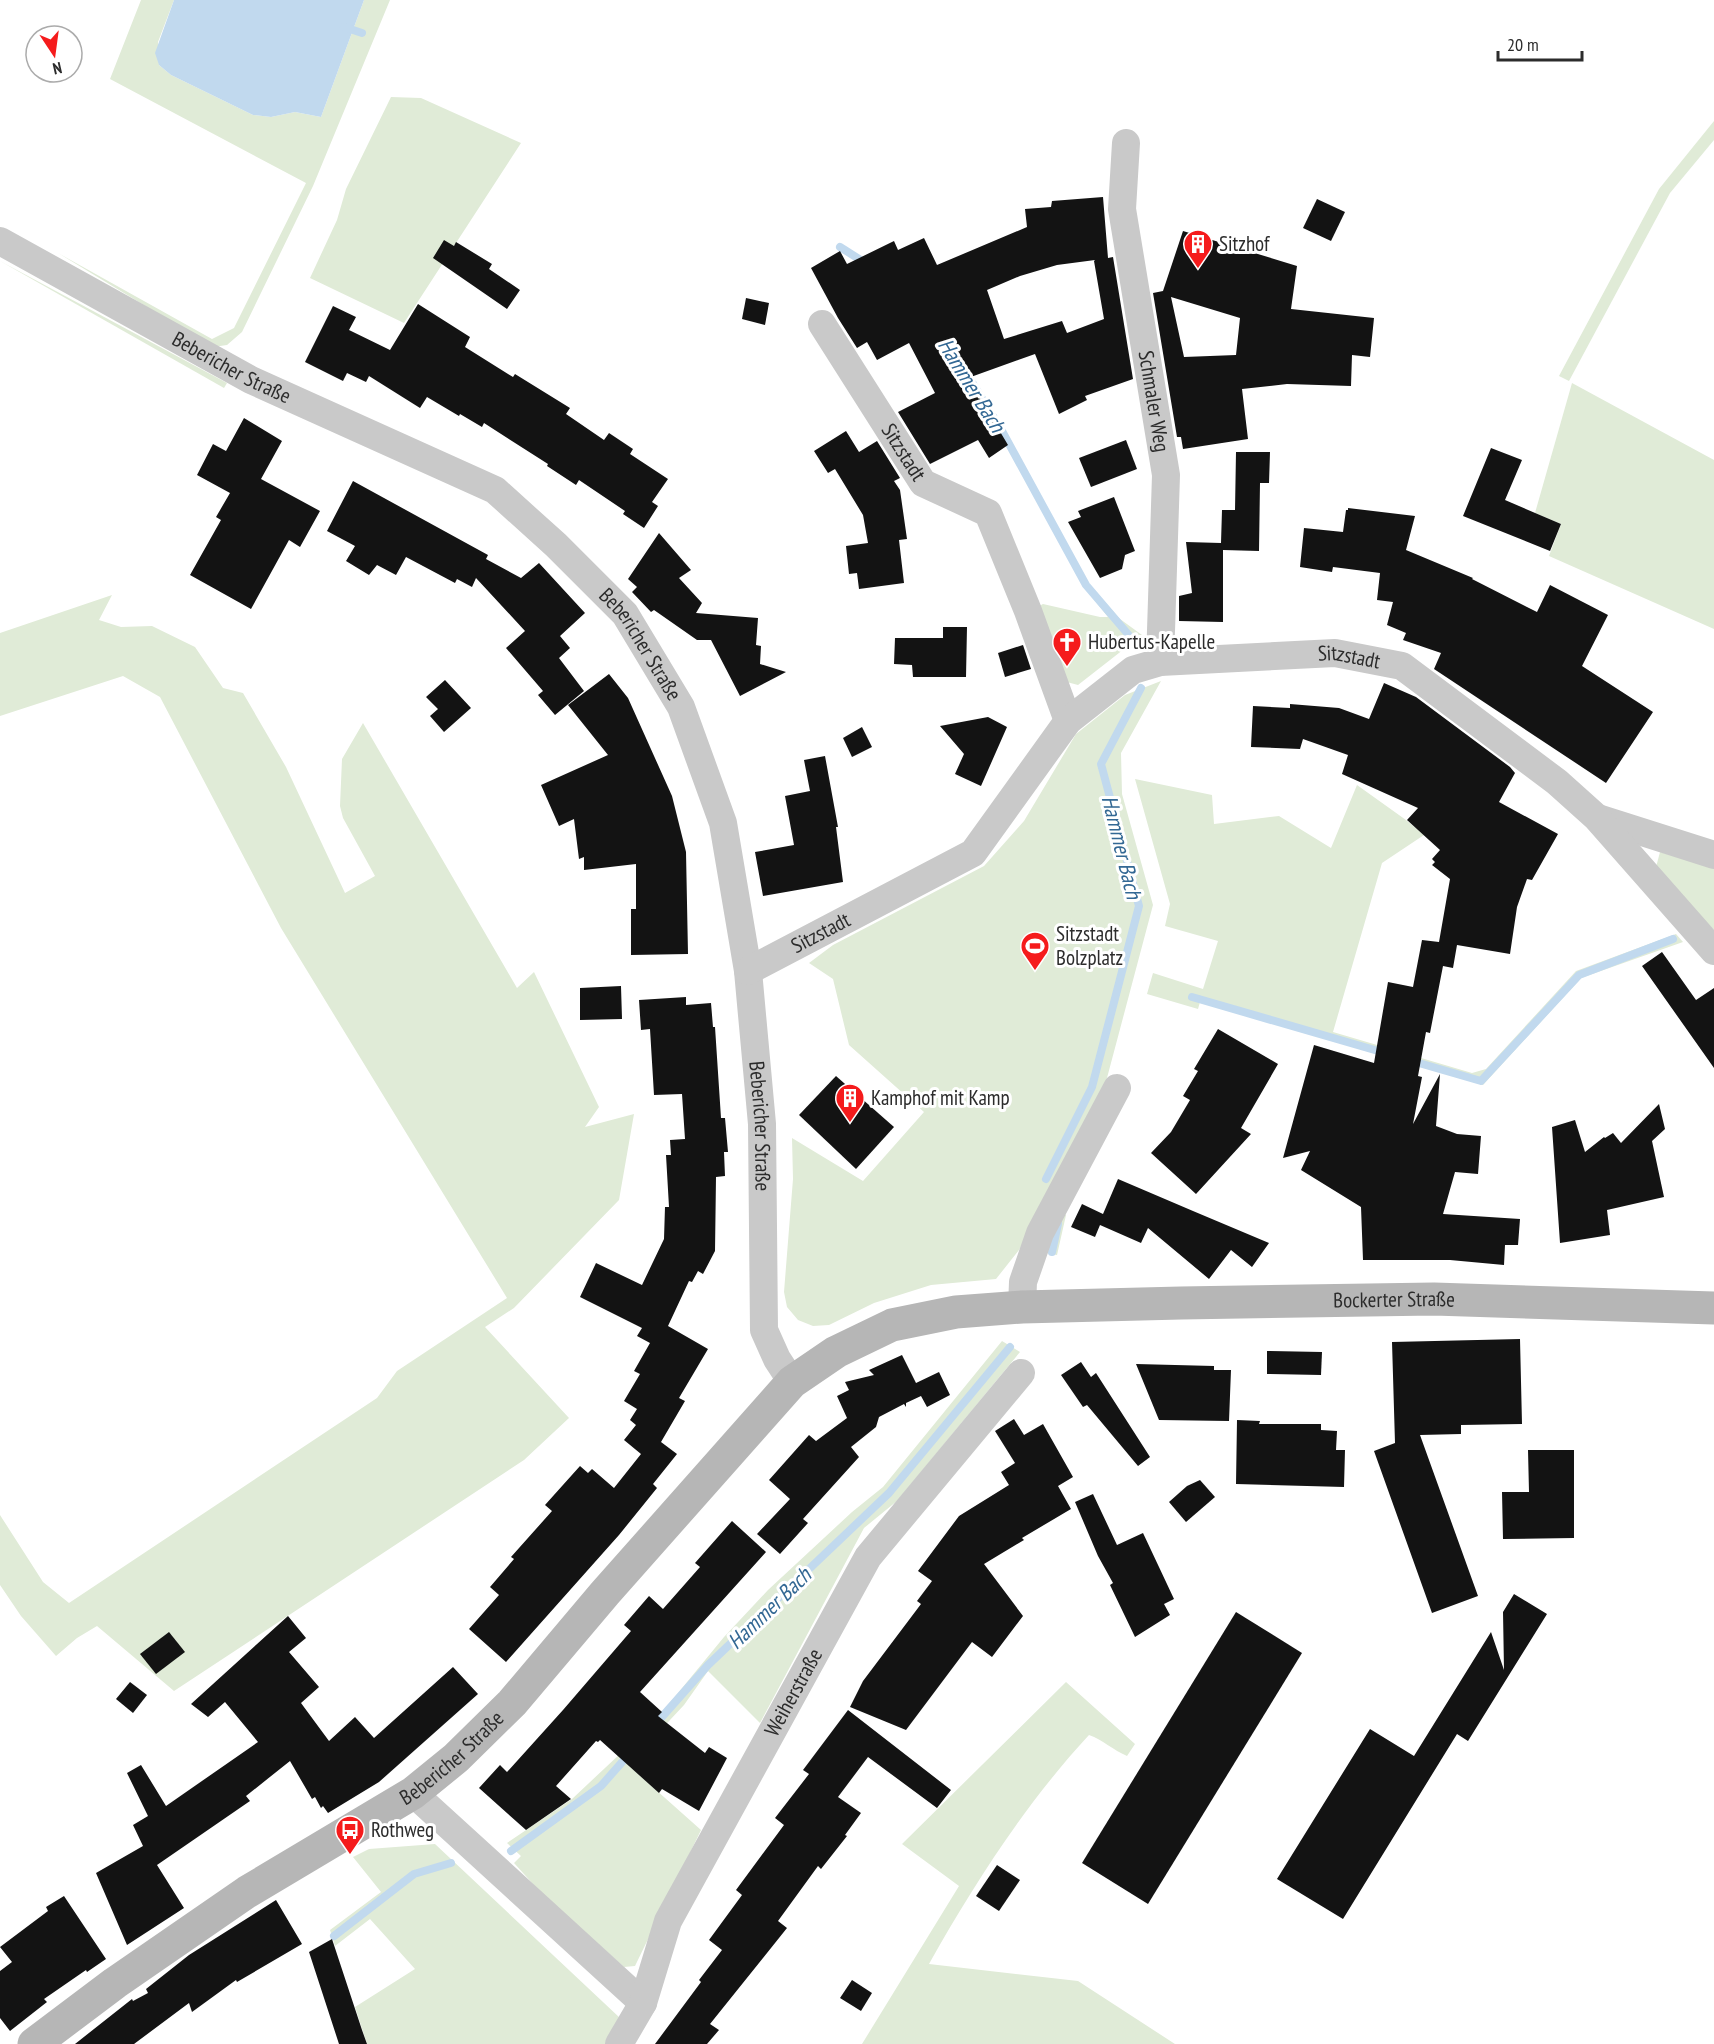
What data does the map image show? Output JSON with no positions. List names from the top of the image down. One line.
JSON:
{"streets":{"street":["Bebericher Straße","Schmaler Weg","Sitzstadt","Bockerter Straße","Weiherstraße"]},"crossings":[["Bebericher Straße","Sitzstadt"],["Bebericher Straße","Bockerter Straße"],["Schmaler Weg","Sitzstadt"]],"water":["Hammer Bach"],"places":{"building":["Sitzhof","Kamphof mit Kamp"],"church":["Hubertus-Kapelle"],"sports":["Sitzstadt Bolzplatz"],"bus stop":["Rothweg"]},"scale_bar":"20 m","north":"bottom"}
